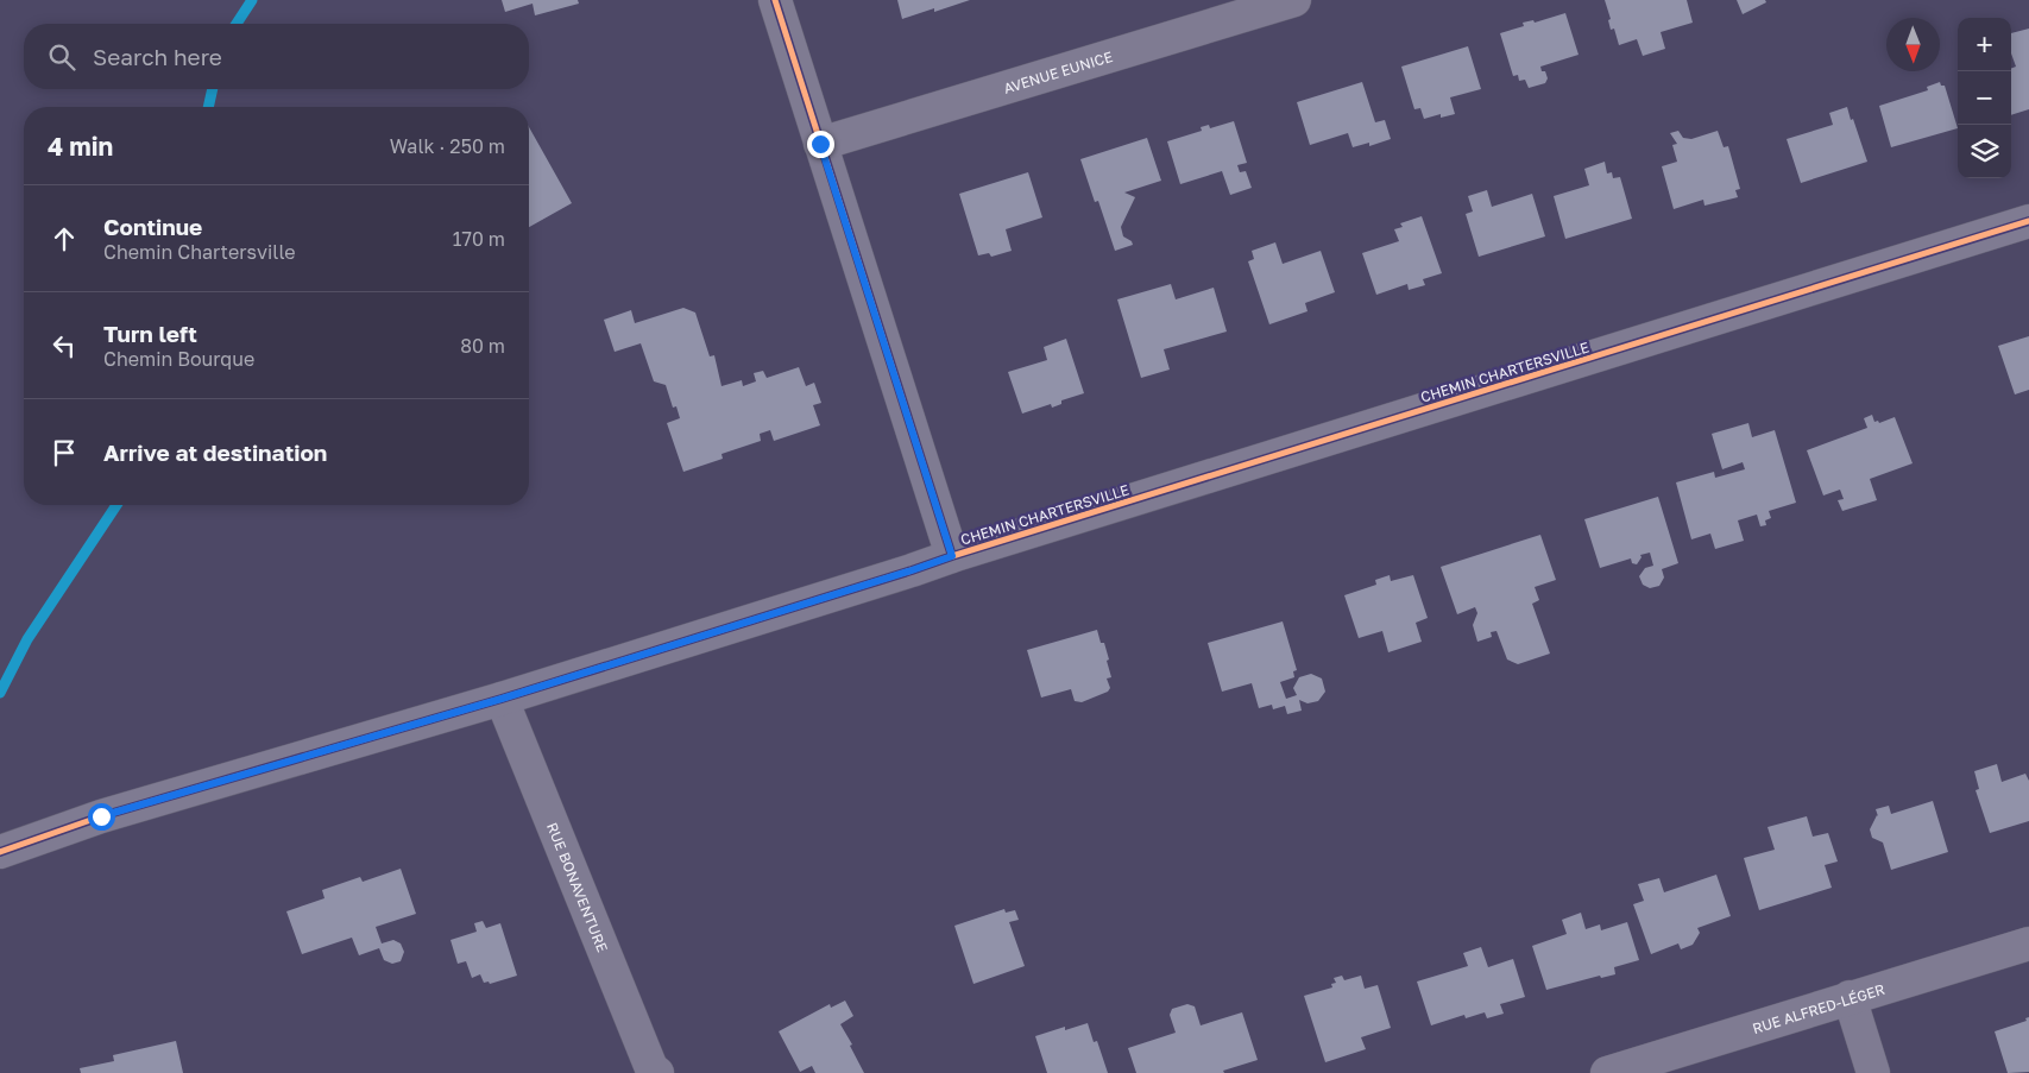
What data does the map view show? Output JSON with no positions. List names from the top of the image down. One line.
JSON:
{"streets":{"street":["AVENUE EUNICE","CHEMIN CHARTERSVILLE","RUE BONAVENTURE","RUE ALFRED-LÉGER"]},"crossings":[["CHEMIN CHARTERSVILLE","RUE BONAVENTURE"]],"north":"bottom","page":{"map_buttons":["+","−"],"search":"Search here","heading":["4 min","Walk · 250 m"],"list":[["Continue","Chemin Chartersville","170 m"],["Turn left","Chemin Bourque","80 m"],"Arrive at destination"]}}
